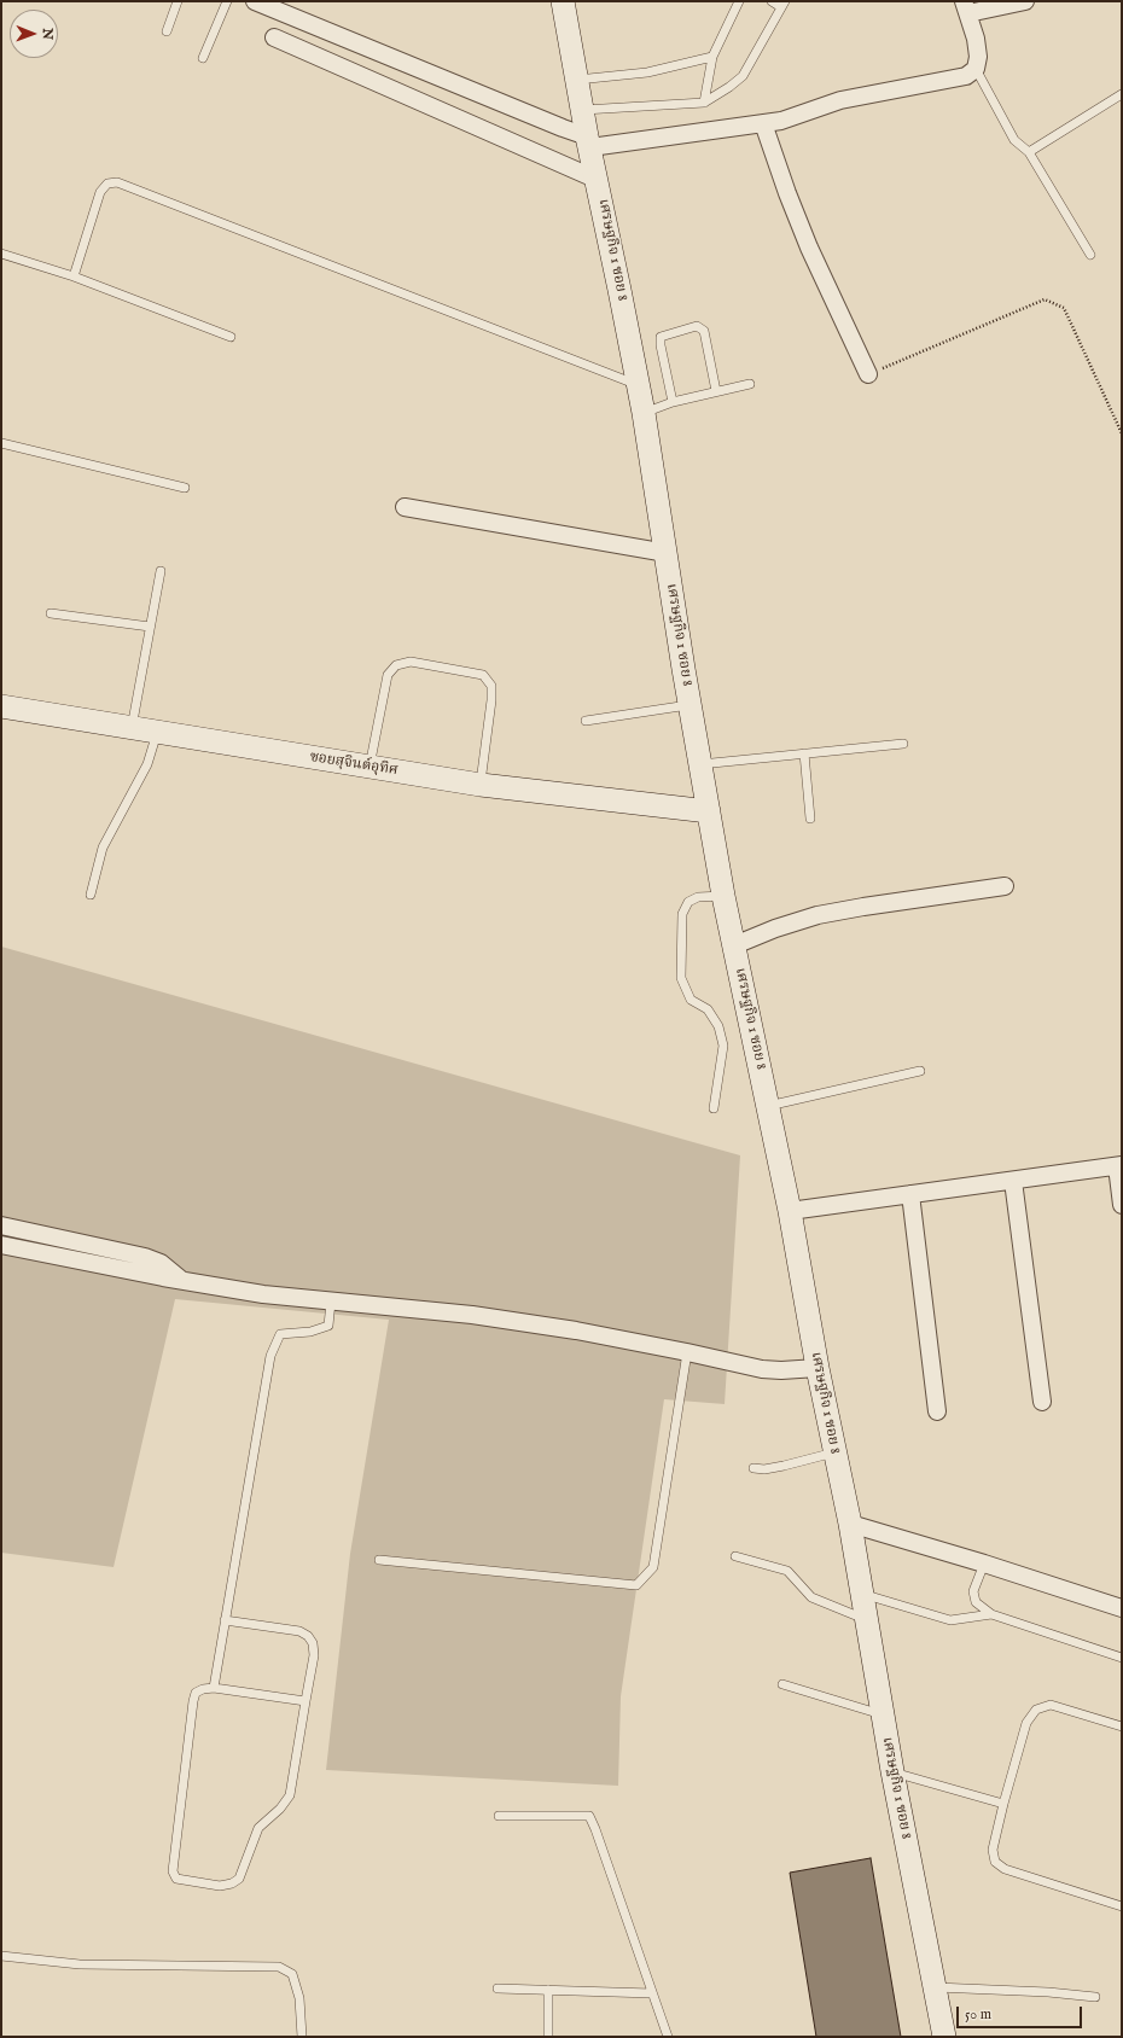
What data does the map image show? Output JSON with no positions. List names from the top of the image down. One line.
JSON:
{"streets":{"street":["เศรษฐกิจ 1 ซอย 8","ซอยสุจินต์อุทิศ"]},"crossings":[["เศรษฐกิจ 1 ซอย 8","ซอยสุจินต์อุทิศ"]],"scale_bar":"50 m","north":"right"}
